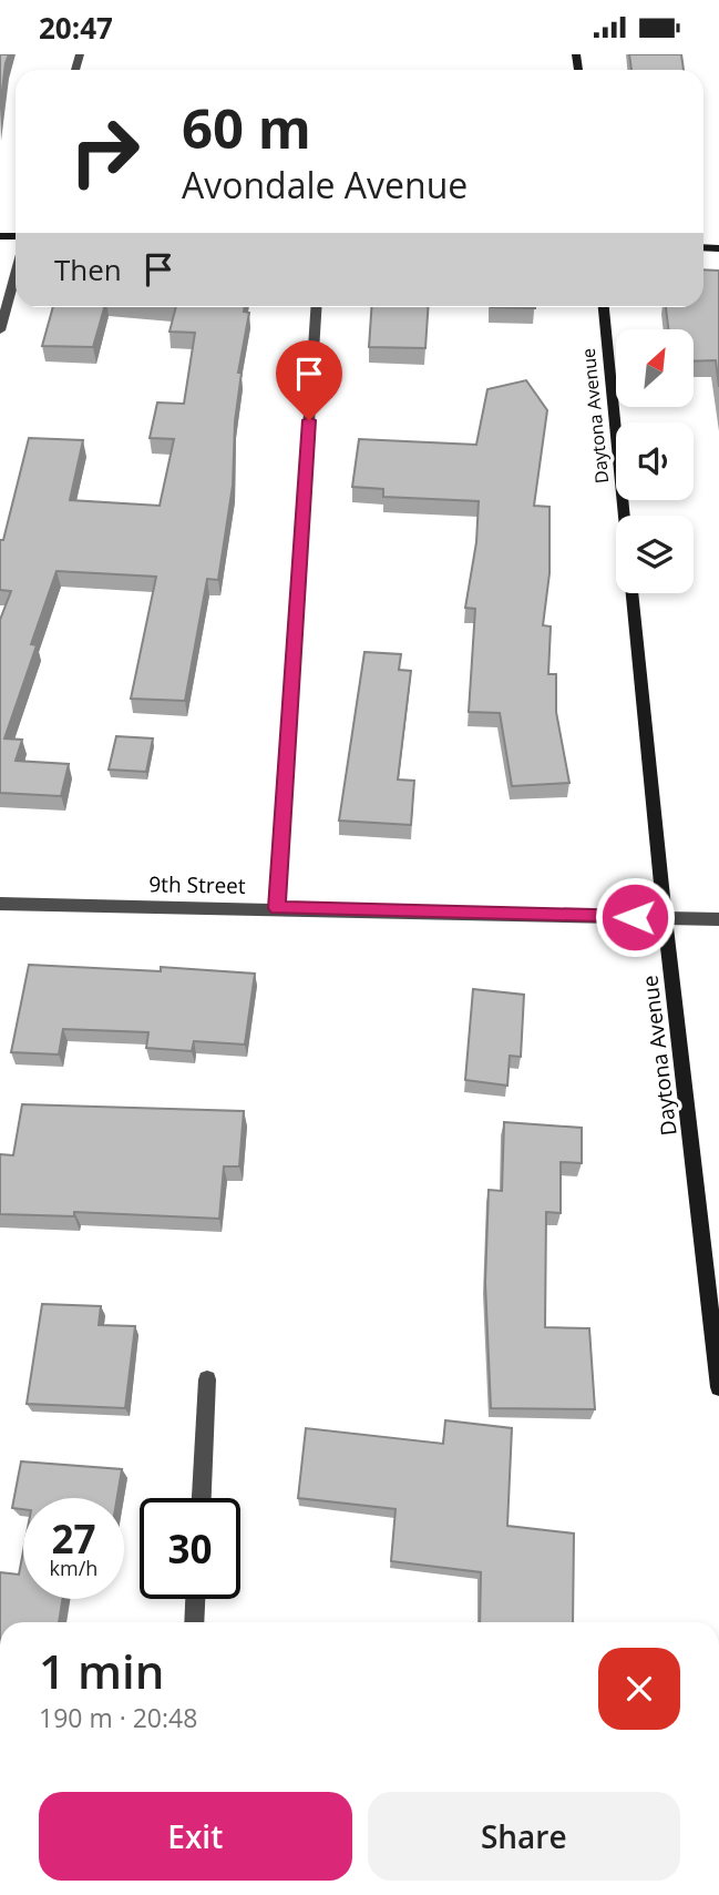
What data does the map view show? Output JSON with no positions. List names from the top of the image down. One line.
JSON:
{"streets":{"street":["Daytona Avenue","9th Street"]},"crossings":[["Daytona Avenue","9th Street"]],"north":"top right","page":{"status":"20:47","turn":["60 m","Avondale Avenue"],"then":"Then","speed":"27 km/h","limit":"30","heading":["1 min","190 m · 20:48"],"buttons":["Exit","Share"]}}
